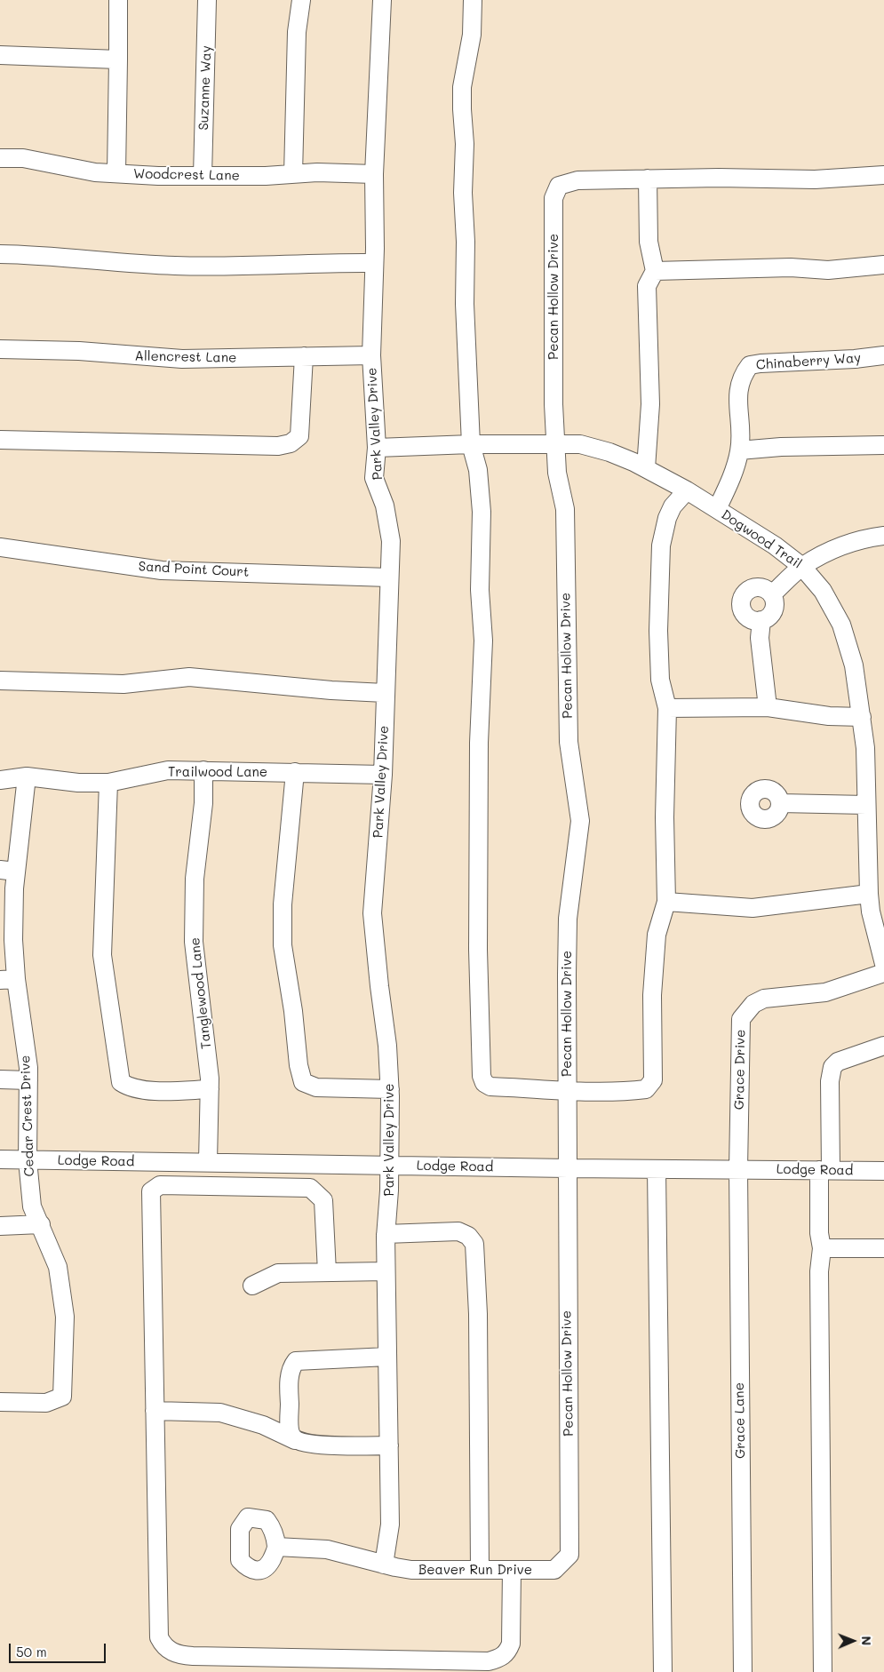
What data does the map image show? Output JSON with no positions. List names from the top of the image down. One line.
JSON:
{"streets":{"street":["Suzanne Way","Woodcrest Lane","Pecan Hollow Drive","Allencrest Lane","Chinaberry Way","Park Valley Drive","Dogwood Trail","Sand Point Court","Trailwood Lane","Tanglewood Lane","Grace Drive","Cedar Crest Drive","Lodge Road","Grace Lane","Beaver Run Drive"]},"crossings":[["Suzanne Way","Woodcrest Lane"],["Woodcrest Lane","Park Valley Drive"],["Pecan Hollow Drive","Dogwood Trail"],["Pecan Hollow Drive","Lodge Road"],["Pecan Hollow Drive","Beaver Run Drive"],["Allencrest Lane","Park Valley Drive"],["Chinaberry Way","Dogwood Trail"],["Park Valley Drive","Dogwood Trail"],["Park Valley Drive","Sand Point Court"],["Park Valley Drive","Trailwood Lane"],["Park Valley Drive","Lodge Road"],["Park Valley Drive","Beaver Run Drive"],["Trailwood Lane","Tanglewood Lane"],["Trailwood Lane","Cedar Crest Drive"],["Tanglewood Lane","Lodge Road"],["Grace Drive","Lodge Road"],["Grace Drive","Grace Lane"],["Cedar Crest Drive","Lodge Road"],["Lodge Road","Grace Lane"]],"scale_bar":"50 m","north":"right"}
